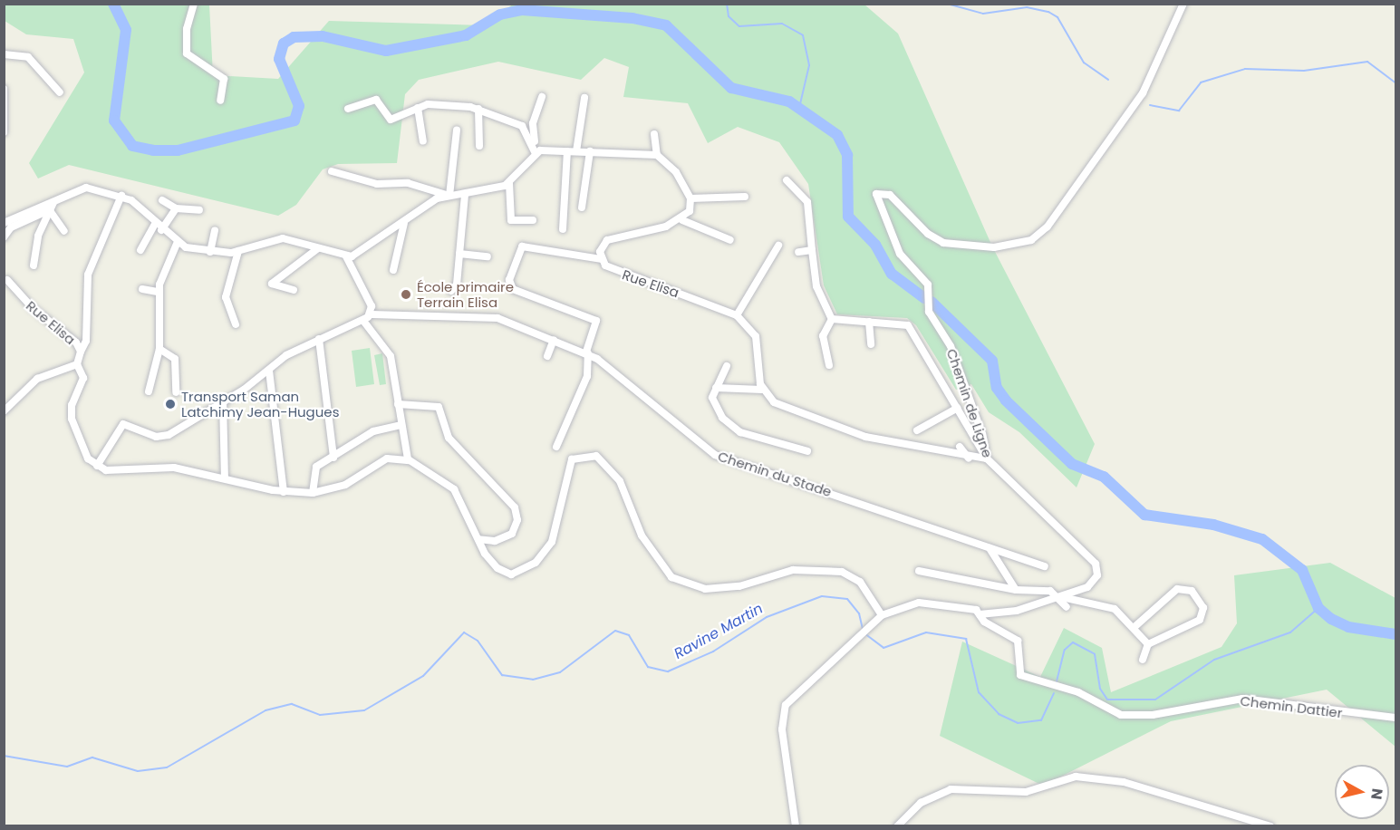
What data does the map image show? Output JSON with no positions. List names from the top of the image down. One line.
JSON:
{"streets":{"street":["Rue Elisa","Chemin de Ligne","Chemin du Stade","Chemin Dattier"]},"water":["Ravine Martin"],"places":["École primaire Terrain Elisa","Transport Saman Latchimy Jean-Hugues"],"north":"right"}
